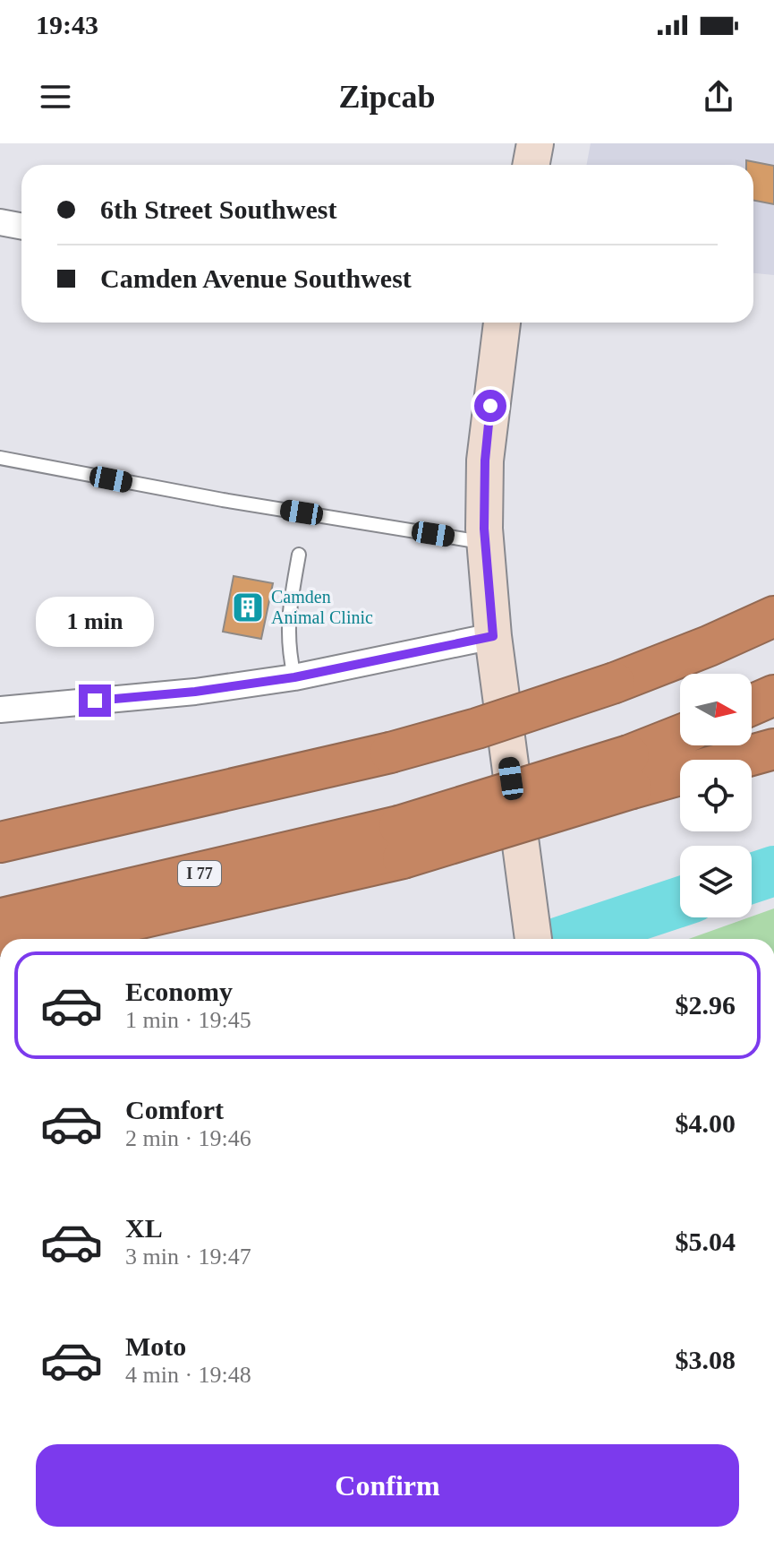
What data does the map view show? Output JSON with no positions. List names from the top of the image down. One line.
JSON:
{"streets":{"highway":["I 77"]},"places":{"building":["Camden Animal Clinic"]},"north":"right","page":{"status":"19:43","header":"Zipcab","banner":["6th Street Southwest","Camden Avenue Southwest"],"bubble":"1 min","list":[{"name":"Economy","note":"1 min · 19:45","value":"$2.96"},{"name":"Comfort","note":"2 min · 19:46","value":"$4.00"},{"name":"XL","note":"3 min · 19:47","value":"$5.04"},{"name":"Moto","note":"4 min · 19:48","value":"$3.08"}],"buttons":"Confirm"}}
